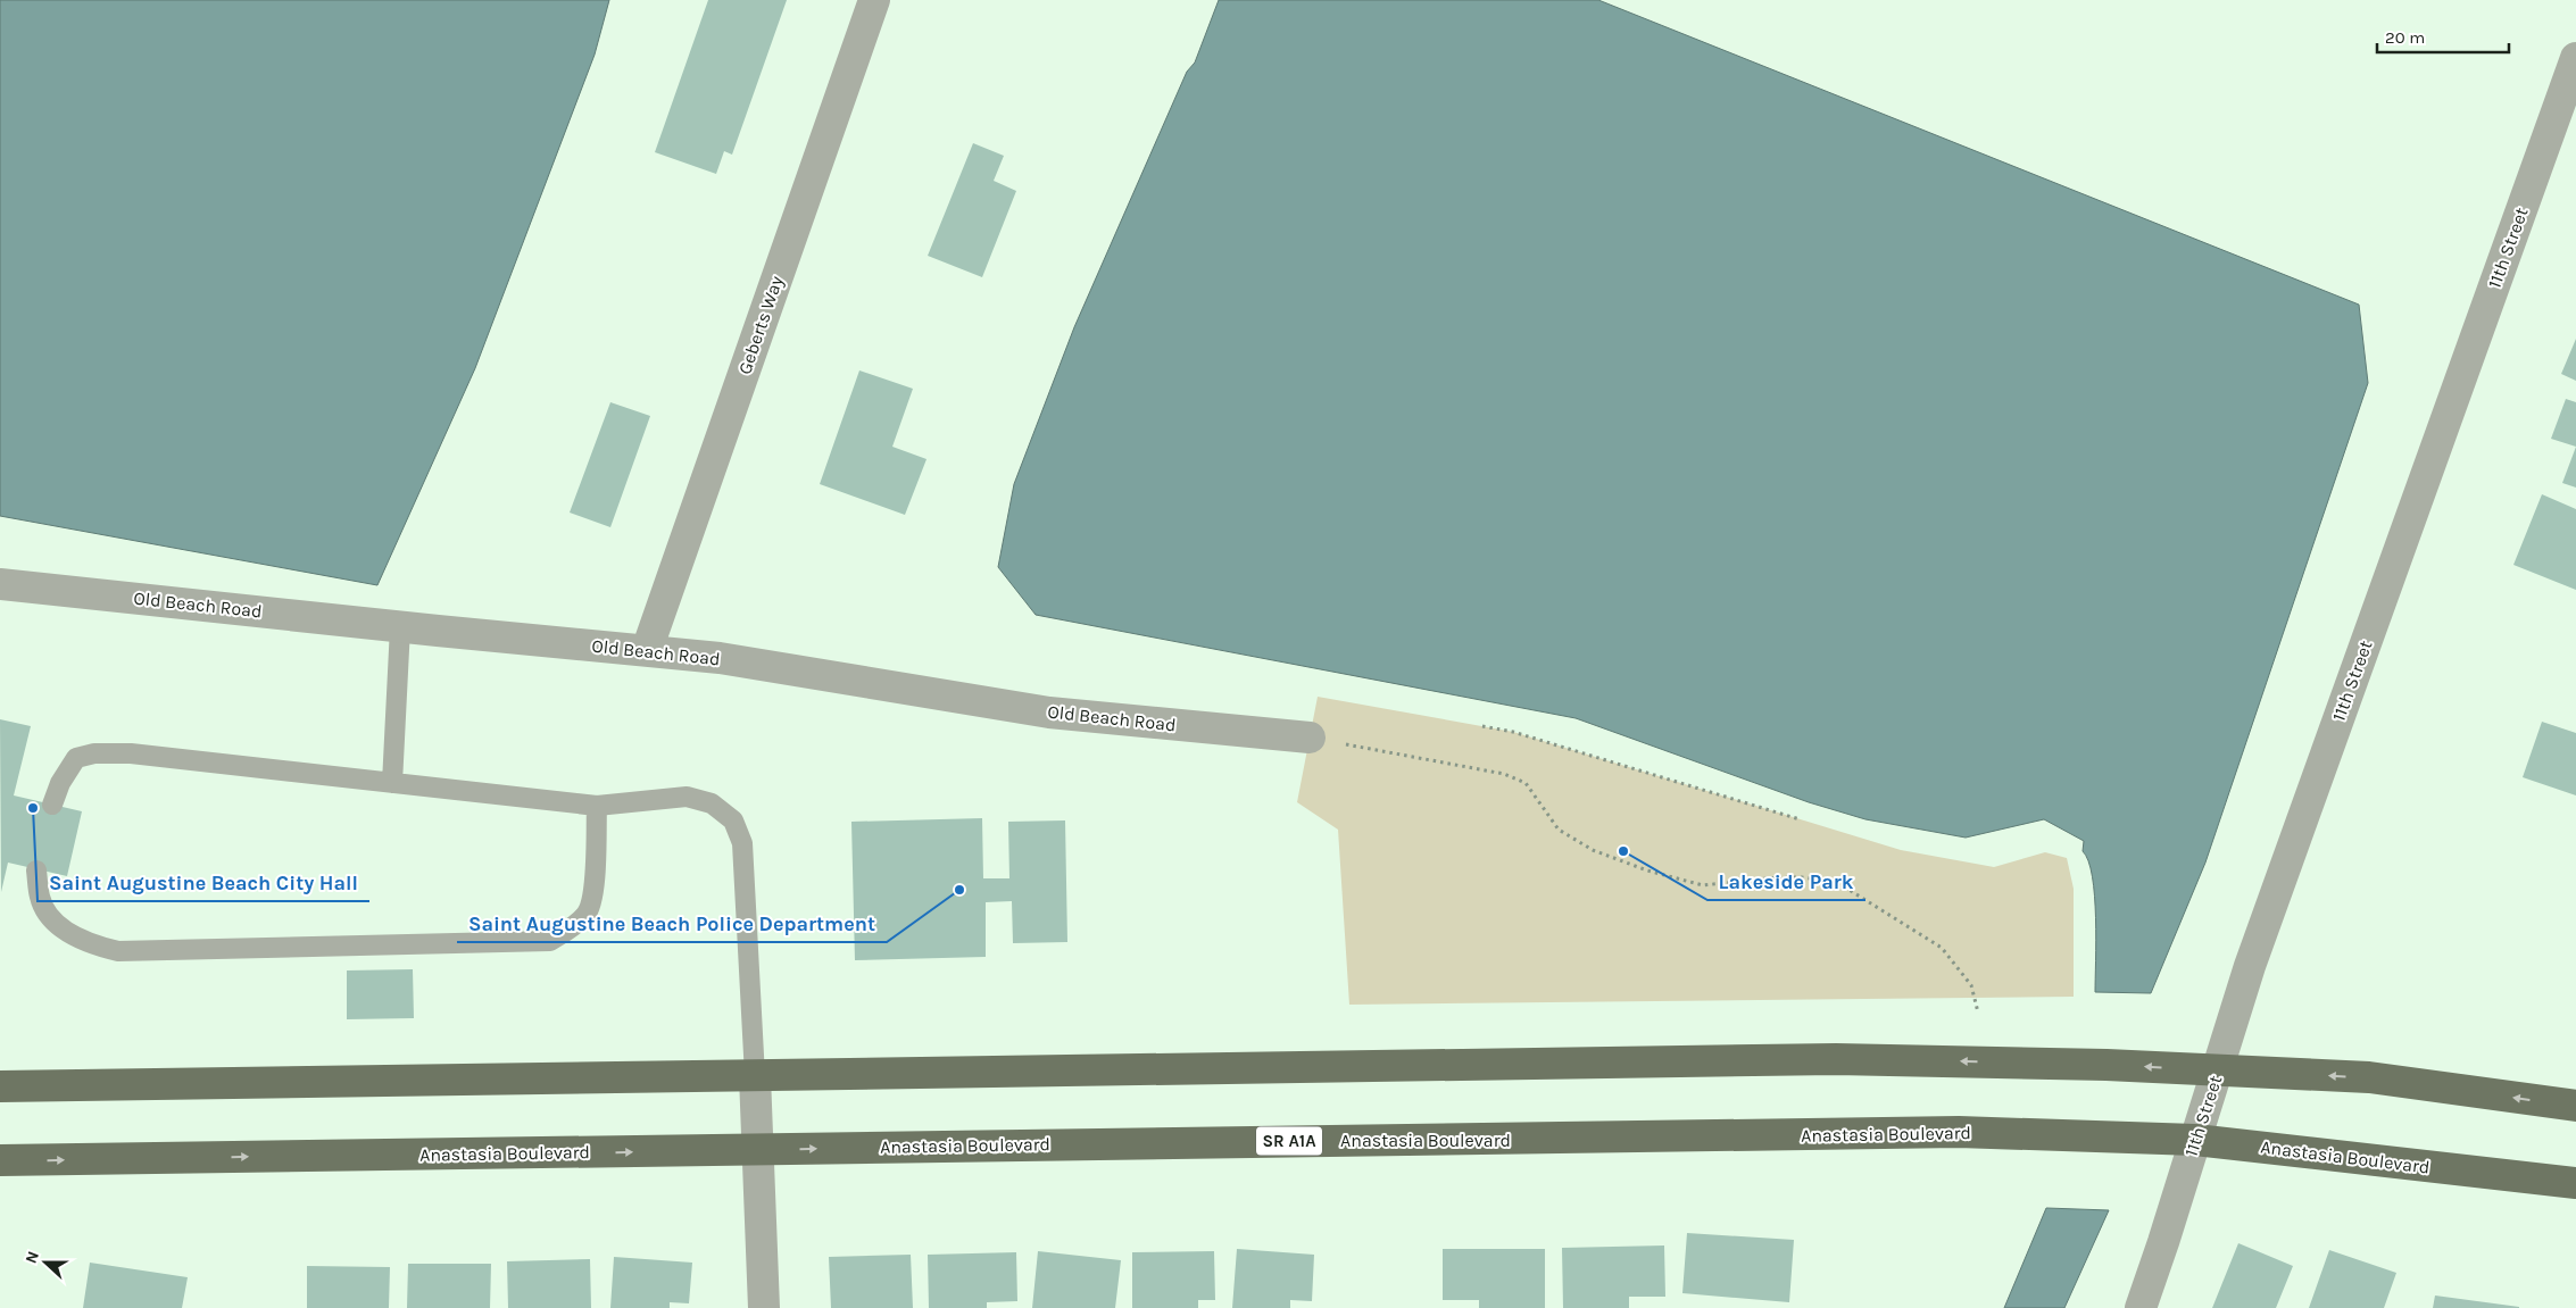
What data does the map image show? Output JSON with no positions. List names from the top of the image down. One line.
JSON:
{"streets":{"main road":["Anastasia Boulevard","SR A1A"],"street":["11th Street","Geberts Way","Old Beach Road"]},"crossings":[["11th Street","Anastasia Boulevard"],["Geberts Way","Old Beach Road"]],"places":["Saint Augustine Beach City Hall","Lakeside Park","Saint Augustine Beach Police Department"],"scale_bar":"20 m","north":"left"}
